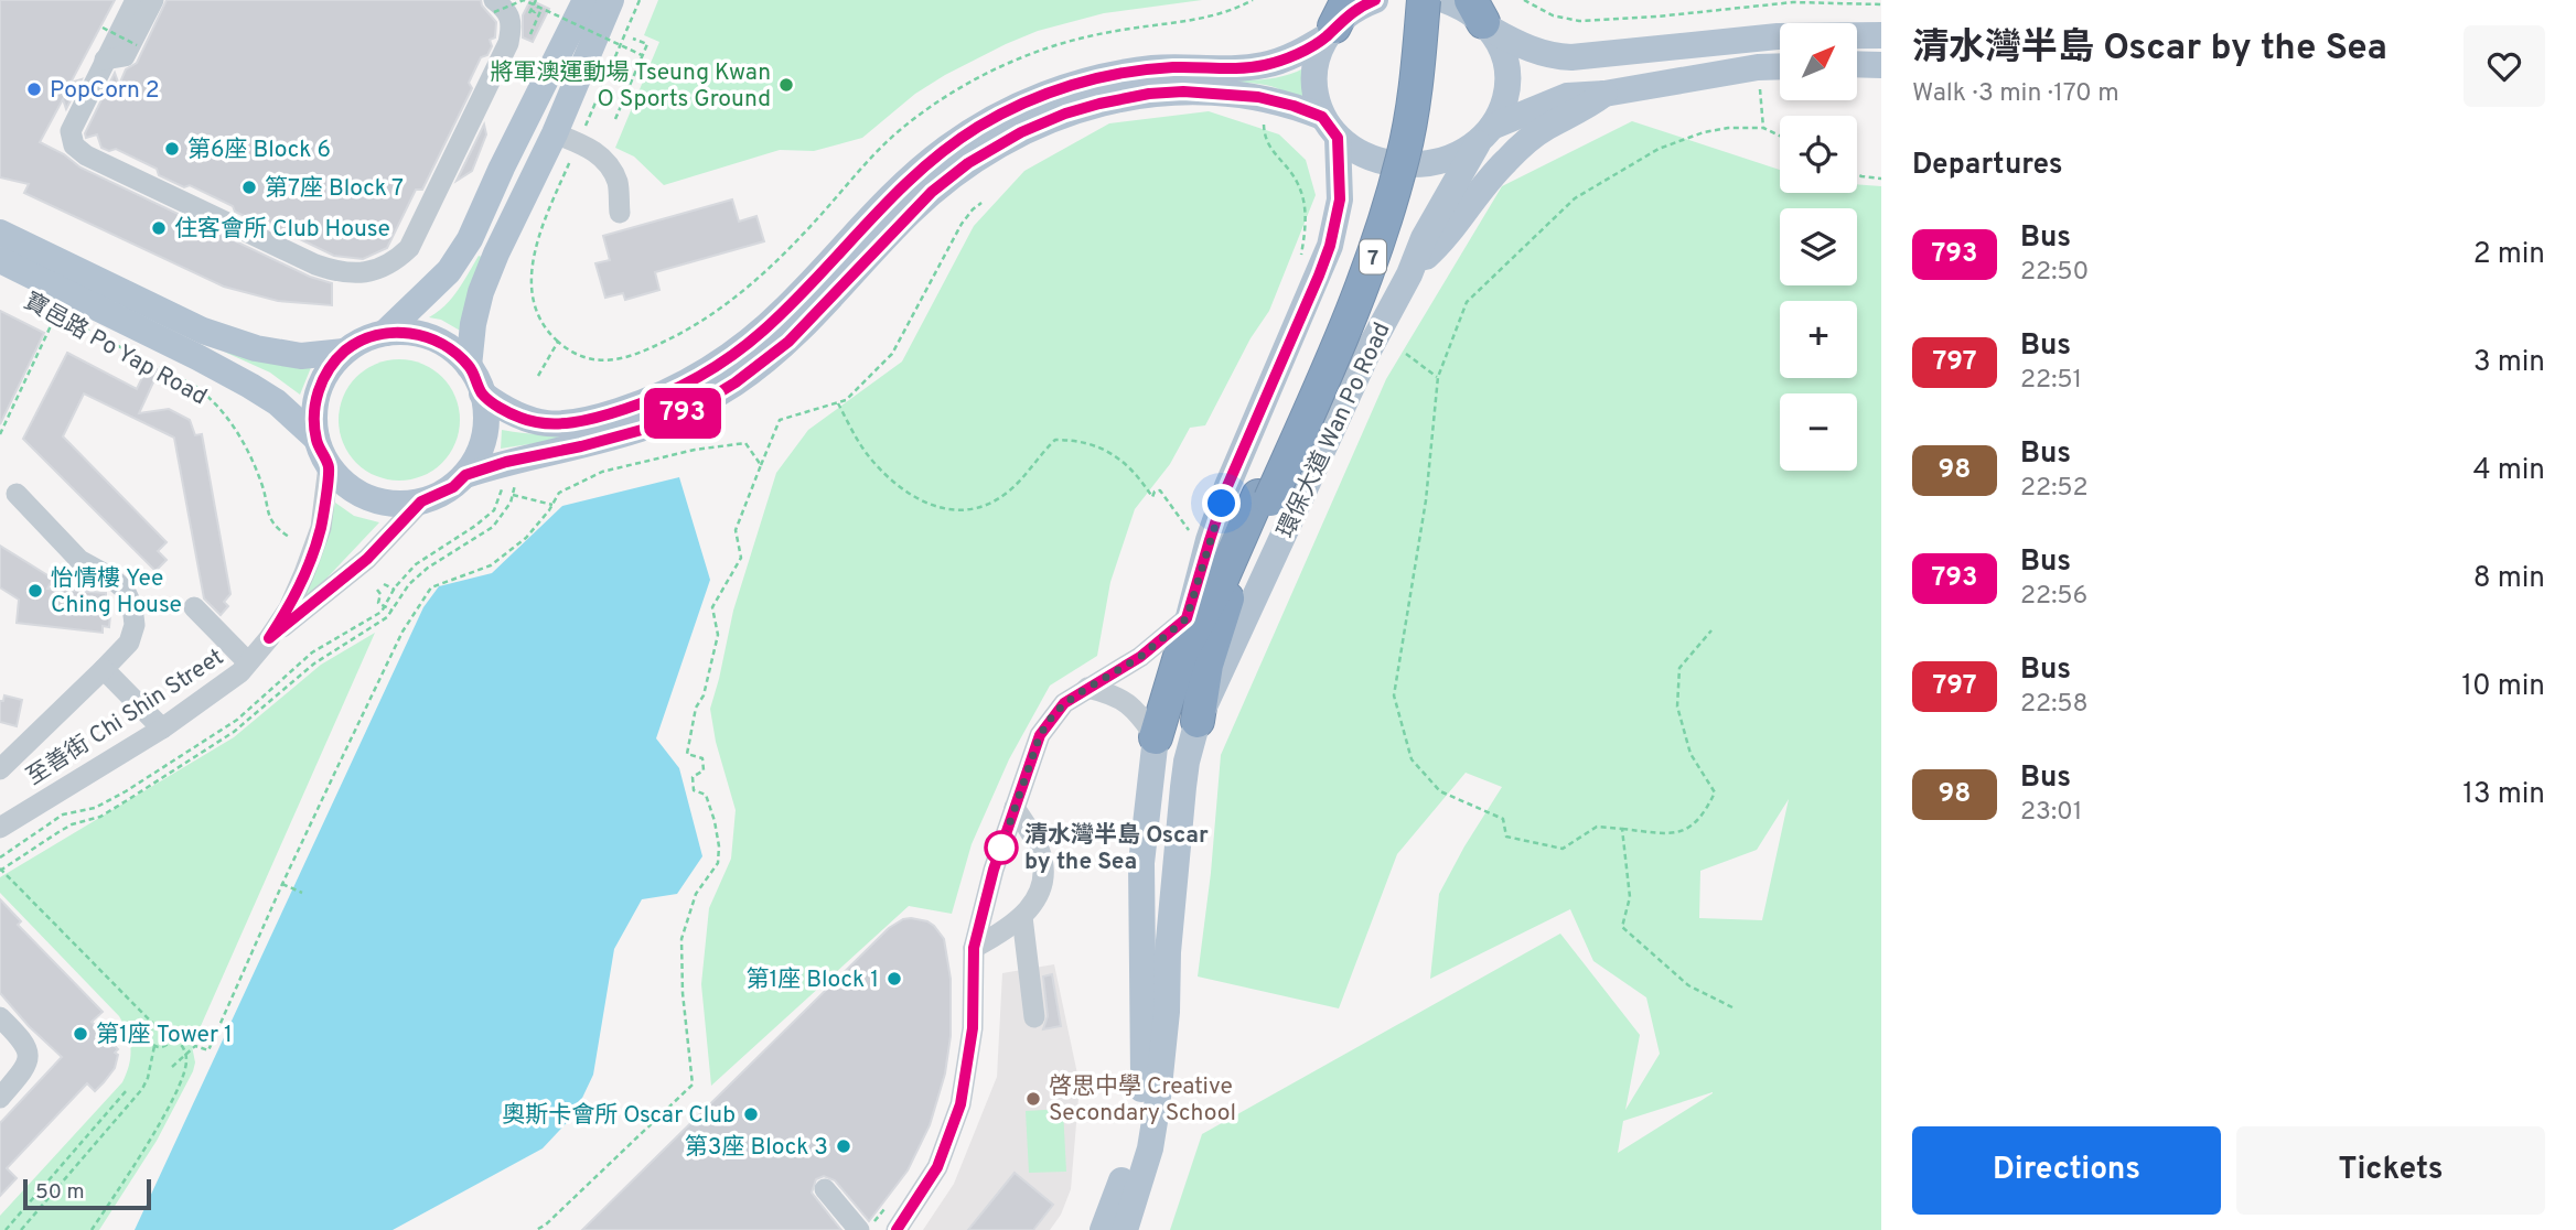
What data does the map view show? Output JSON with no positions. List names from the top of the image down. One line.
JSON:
{"streets":{"highway":["7","環保大道 Wan Po Road"],"main road":["寶邑路 Po Yap Road"],"street":["至善街 Chi Shin Street"]},"crossings":[["寶邑路 Po Yap Road","環保大道 Wan Po Road"],["寶邑路 Po Yap Road","至善街 Chi Shin Street"]],"places":["將軍澳運動場 Tseung Kwan O Sports Ground","PopCorn 2","第6座 Block 6","第7座 Block 7","住客會所 Club House","怡情樓 Yee Ching House","清水灣半島 Oscar by the Sea","第1座 Block 1","第1座 Tower 1","啓思中學 Creative Secondary School","奧斯卡會所 Oscar Club","第3座 Block 3"],"lines":["bus line 793"],"scale_bar":"50 m","north":"top right","page":{"on_map":"793","heading":[["清水灣半島 Oscar by the Sea","Walk · 3 min · 170 m"],"Departures"],"map_buttons":["+","−"],"list":[{"mark":"793","name":"Bus","note":"22:50","value":"2 min"},{"mark":"797","name":"Bus","note":"22:51","value":"3 min"},{"mark":"98","name":"Bus","note":"22:52","value":"4 min"},{"mark":"793","name":"Bus","note":"22:56","value":"8 min"},{"mark":"797","name":"Bus","note":"22:58","value":"10 min"},{"mark":"98","name":"Bus","note":"23:01","value":"13 min"}],"buttons":["Directions","Tickets"],"scale":"50 m"}}
